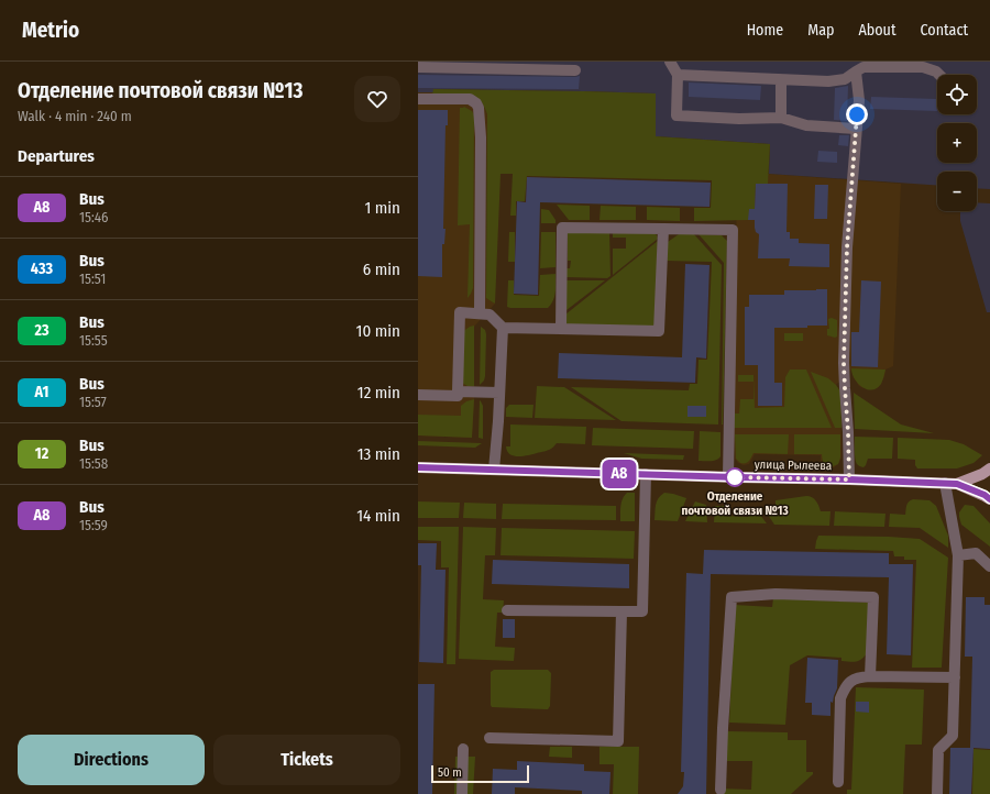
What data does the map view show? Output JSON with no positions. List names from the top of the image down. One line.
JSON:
{"streets":{"main road":["улица Рылеева"]},"places":["Отделение почтовой связи №13"],"lines":["bus line А8"],"scale_bar":"50 m","page":{"header":"Metrio","nav":["Home","Map","About","Contact"],"heading":[["Отделение почтовой связи №13","Walk · 4 min · 240 m"],"Departures"],"on_map":"А8","map_buttons":["+","−"],"list":[{"mark":"А8","name":"Bus","note":"15:46","value":"1 min"},{"mark":"433","name":"Bus","note":"15:51","value":"6 min"},{"mark":"23","name":"Bus","note":"15:55","value":"10 min"},{"mark":"А1","name":"Bus","note":"15:57","value":"12 min"},{"mark":"12","name":"Bus","note":"15:58","value":"13 min"},{"mark":"А8","name":"Bus","note":"15:59","value":"14 min"}],"buttons":["Directions","Tickets"],"scale":"50 m"}}
